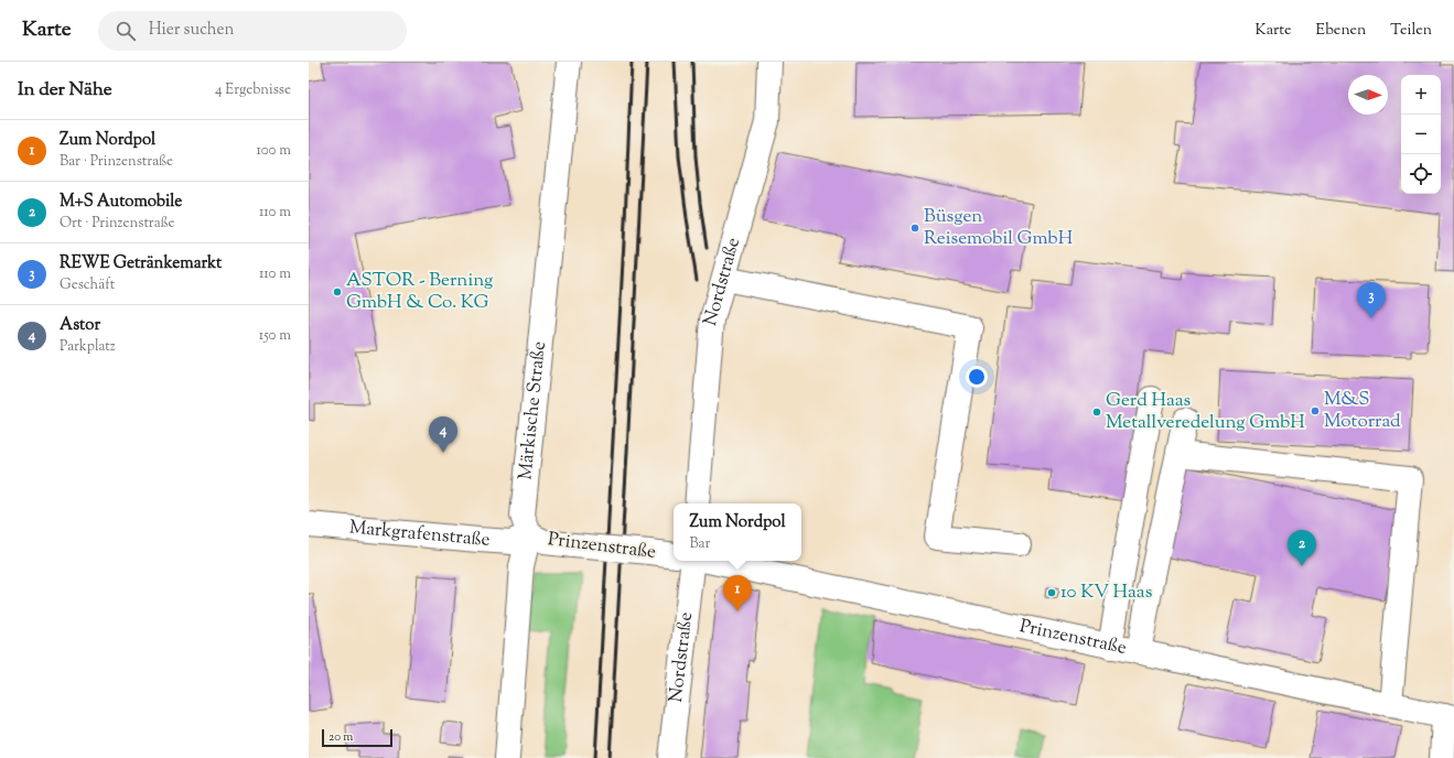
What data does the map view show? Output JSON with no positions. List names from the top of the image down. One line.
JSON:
{"streets":{"street":["Nordstraße","Märkische Straße","Markgrafenstraße","Prinzenstraße"]},"crossings":[["Märkische Straße","Markgrafenstraße"],["Märkische Straße","Prinzenstraße"],["Markgrafenstraße","Prinzenstraße"]],"places":["Büsgen Reisemobil GmbH","ASTOR - Berning GmbH & Co. KG","M&S Motorrad","Gerd Haas Metallveredelung GmbH","10 KV Haas"],"scale_bar":"20 m","north":"right","page":{"header":"Karte","search":"Hier suchen","nav":["Karte","Ebenen","Teilen"],"heading":["In der Nähe","4 Ergebnisse"],"map_buttons":["+","−"],"list":[{"mark":"1","name":"Zum Nordpol","note":"Bar · Prinzenstraße","value":"100 m"},{"mark":"2","name":"M+S Automobile","note":"Ort · Prinzenstraße","value":"110 m"},{"mark":"3","name":"REWE Getränkemarkt","note":"Geschäft","value":"110 m"},{"mark":"4","name":"Astor","note":"Parkplatz","value":"150 m"}],"pins":["3","4","2","1"],"popup":["Zum Nordpol","Bar"],"scale":"20 m"}}
